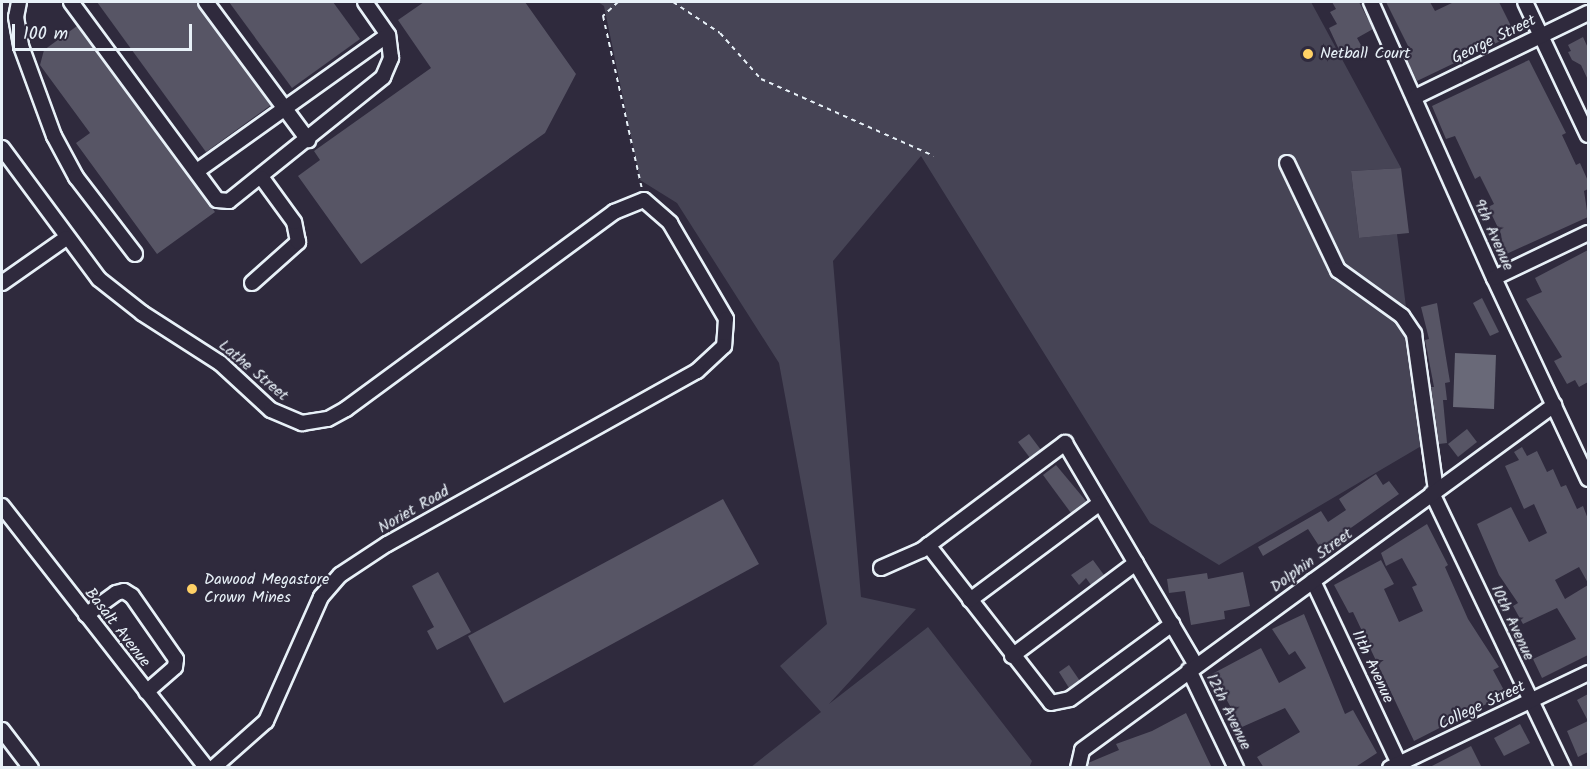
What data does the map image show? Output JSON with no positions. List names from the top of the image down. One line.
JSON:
{"streets":{"street":["George Street","9th Avenue","Lathe Street","Noriet Road","Dolphin Street","10th Avenue","Basalt Avenue","11th Avenue","College Street","12th Avenue"]},"crossings":[["George Street","9th Avenue"],["9th Avenue","Dolphin Street"],["Lathe Street","Noriet Road"],["Dolphin Street","10th Avenue"],["Dolphin Street","11th Avenue"],["Dolphin Street","12th Avenue"],["10th Avenue","College Street"],["11th Avenue","College Street"]],"places":["Netball Court","Dawood Megastore Crown Mines"],"scale_bar":"100 m"}
